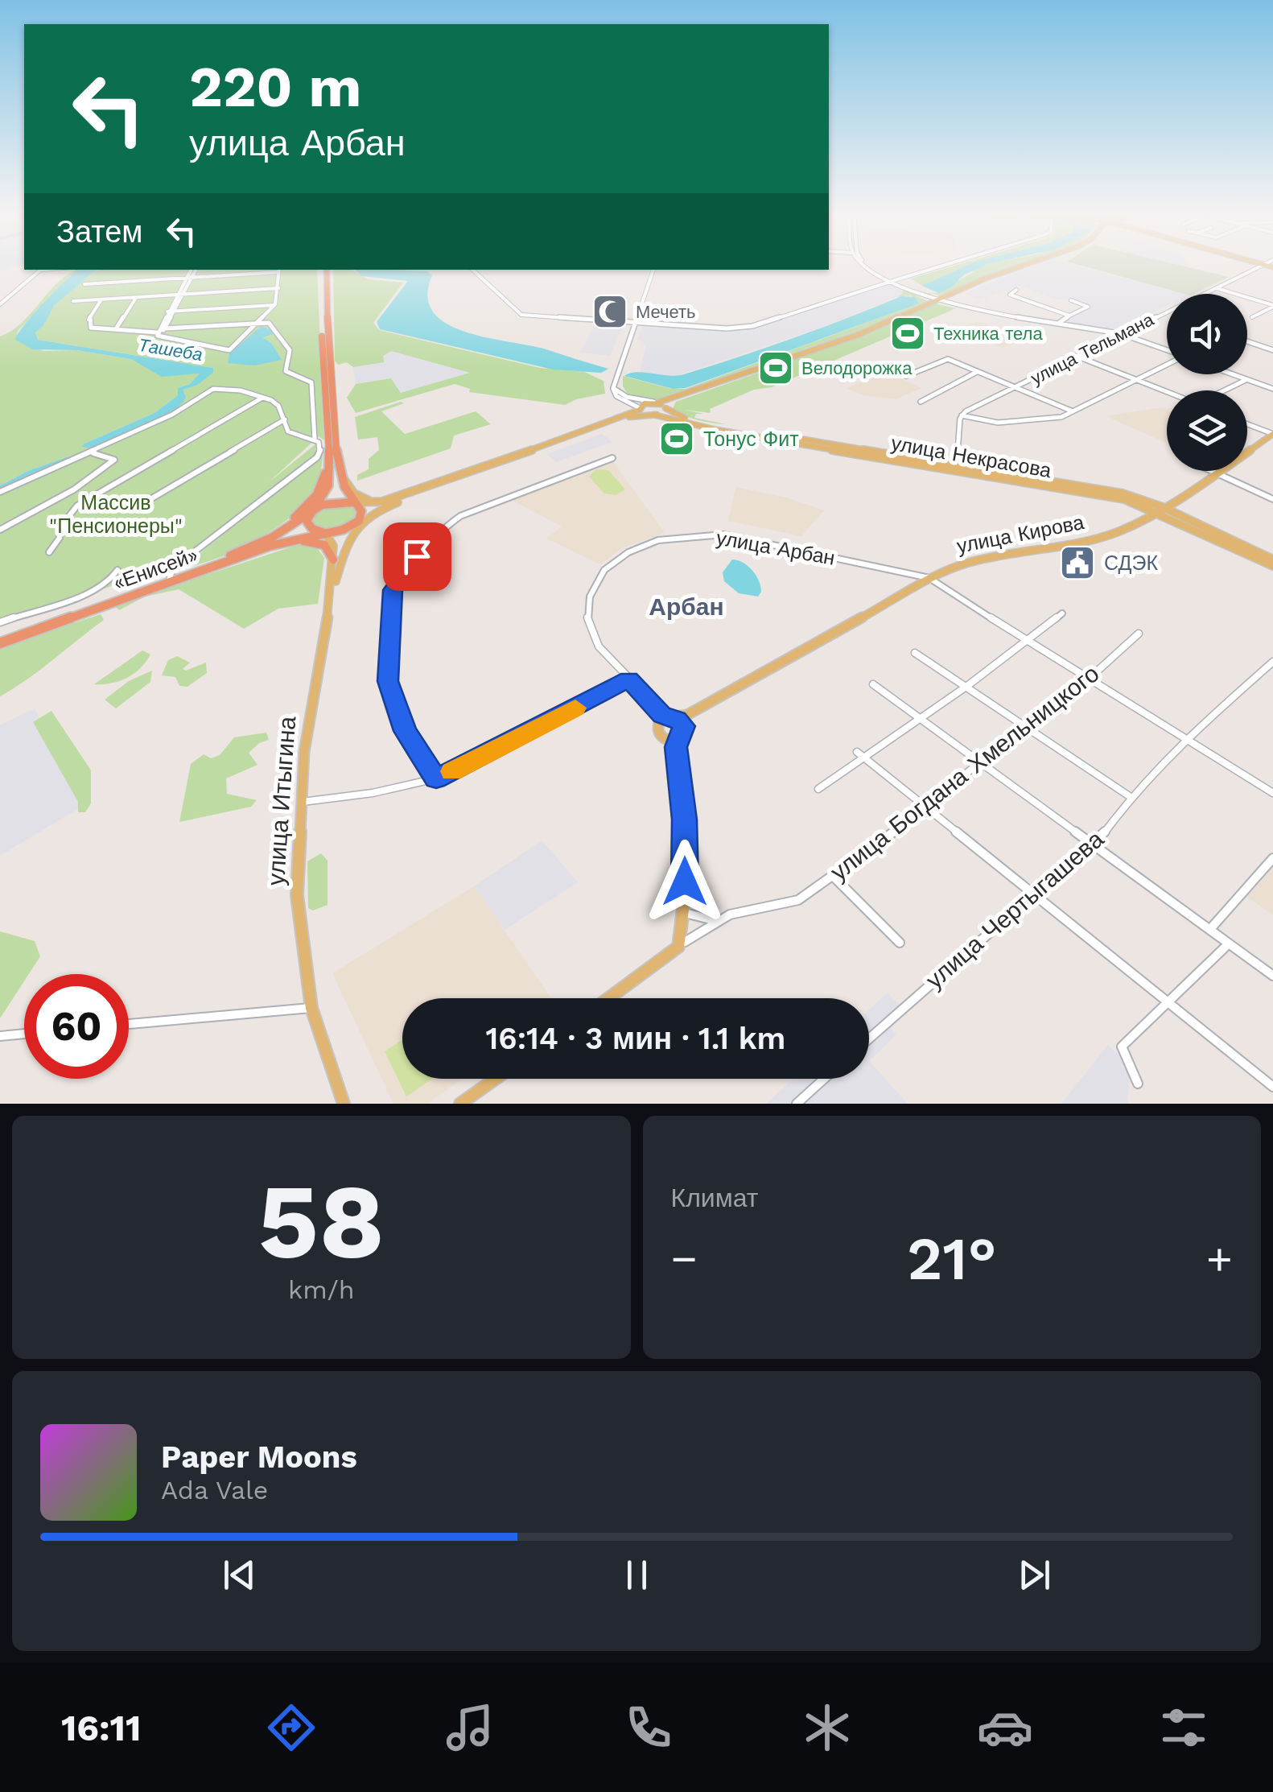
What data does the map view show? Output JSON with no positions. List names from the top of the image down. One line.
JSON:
{"streets":{"highway":["«Енисей»"],"main road":["улица Некрасова","улица Кирова","улица Итыгина"],"street":["улица Тельмана","улица Арбан","улица Богдана Хмельницкого","улица Чертыгашева"]},"crossings":[["улица Некрасова","улица Кирова"],["улица Кирова","улица Арбан"],["«Енисей»","улица Итыгина"]],"districts":["Арбан"],"water":["Ташеба"],"parks":["Массив \"Пенсионеры\""],"places":{"mosque":["Мечеть"],"sports":["Техника тела","Велодорожка","Тонус Фит"],"public building":["СДЭК"]},"page":{"turn":["220 m","улица Арбан"],"then":"Затем","limit":"60","trip":"16:14 · 3 мин · 1.1 km","tile":[["58","km/h"],"Климат"],"heat":["−","21°","+"],"song":["Paper Moons","Ada Vale"],"tabs":"16:11"}}
